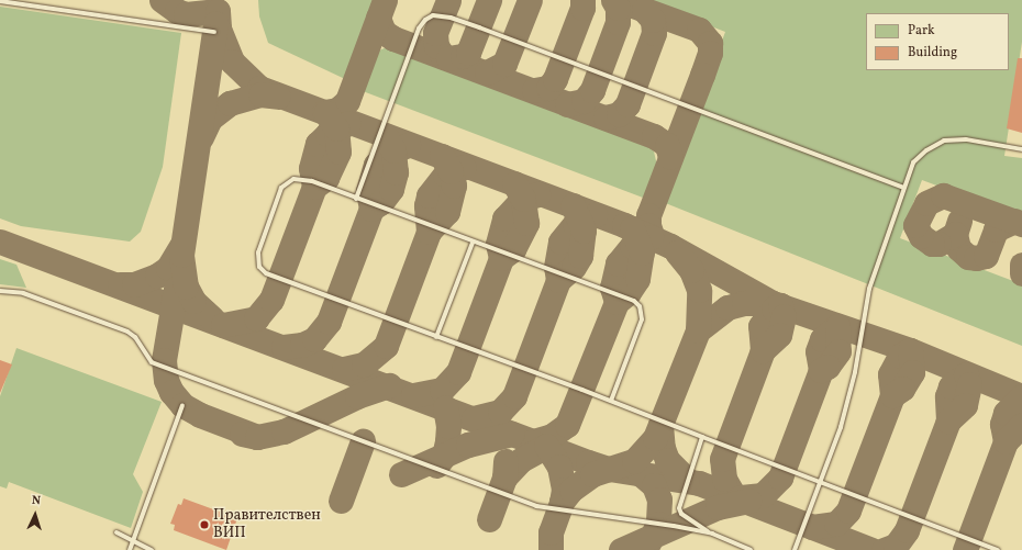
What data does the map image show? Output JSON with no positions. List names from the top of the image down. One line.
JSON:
{"places":["Правителствен ВИП"],"legend":["Park","Building"],"north":"top"}
